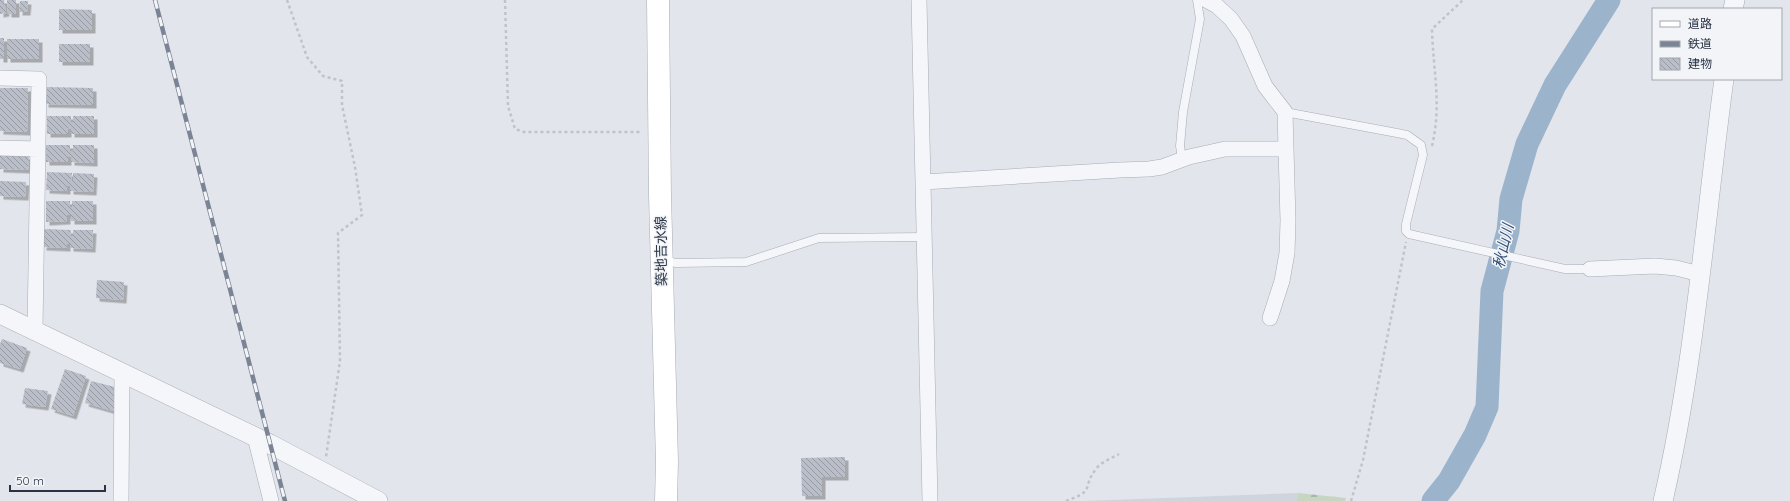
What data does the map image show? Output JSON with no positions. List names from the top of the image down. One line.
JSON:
{"streets":{"main road":["築地吉水線"]},"water":["秋山川"],"legend":["道路","鉄道","建物"],"scale_bar":"50 m"}
